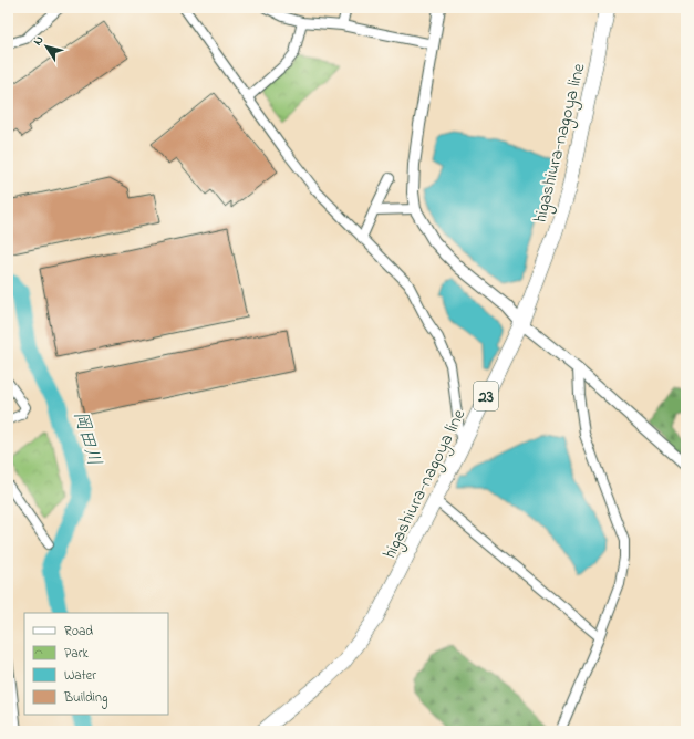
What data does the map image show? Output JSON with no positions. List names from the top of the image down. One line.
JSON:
{"streets":{"main road":["higashiura-nagoya line","23"]},"water":["岡田川"],"legend":["Road","Park","Water","Building"],"north":"top left"}
